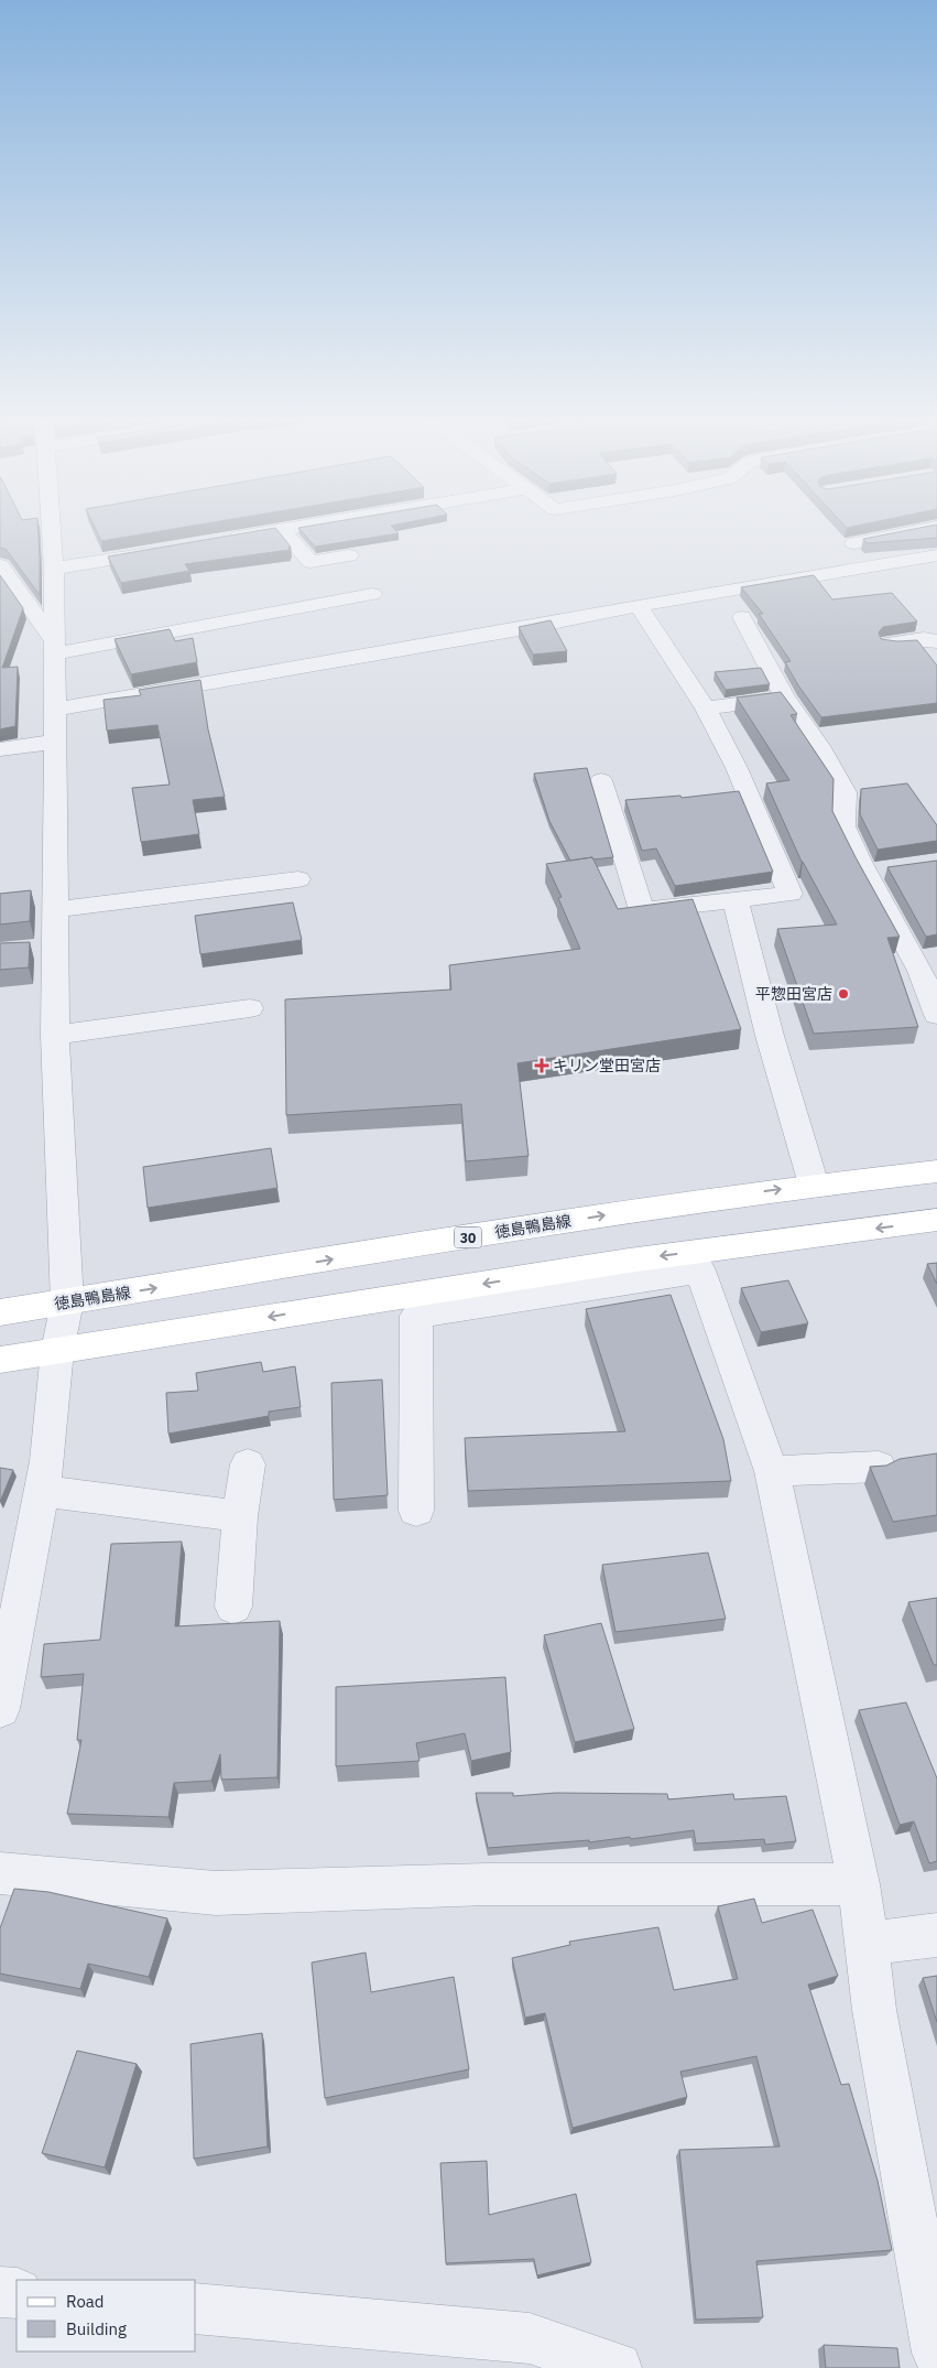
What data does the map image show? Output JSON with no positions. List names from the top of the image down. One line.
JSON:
{"streets":{"main road":["徳島鴨島線","30"]},"places":{"other":["平惣田宮店"],"health":["キリン堂田宮店"]},"legend":["Road","Building"]}
